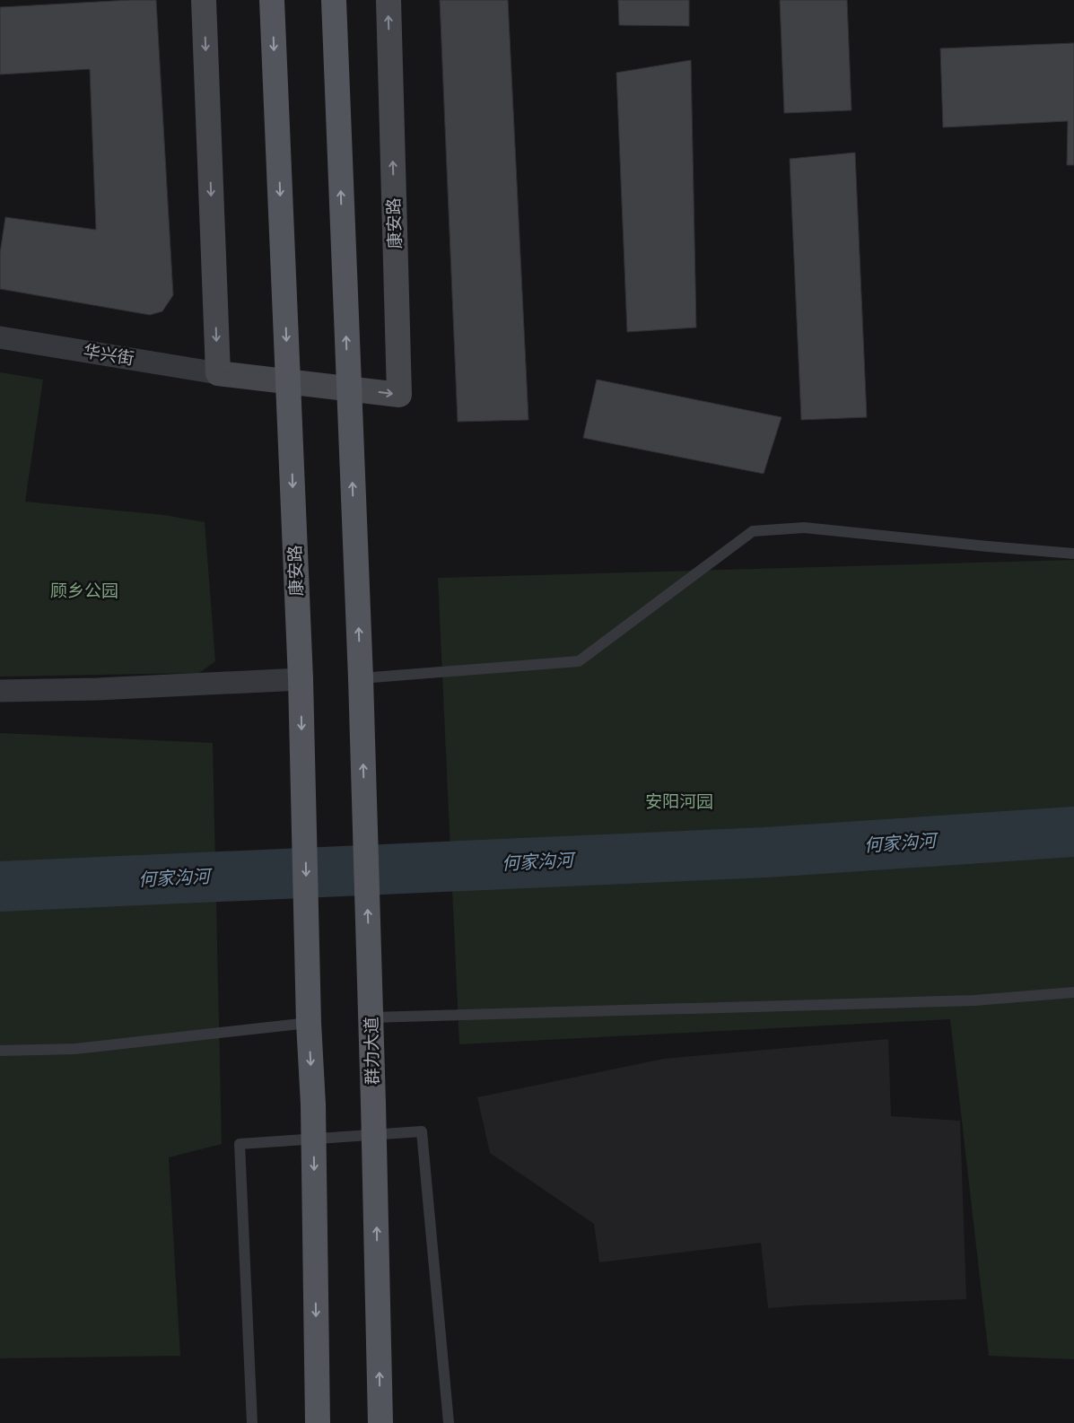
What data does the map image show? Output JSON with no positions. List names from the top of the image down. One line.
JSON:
{"streets":{"main road":["康安路","群力大道"],"street":["华兴街"]},"crossings":[["康安路","华兴街"]],"water":["何家沟河"],"parks":["顾乡公园","安阳河园"]}
